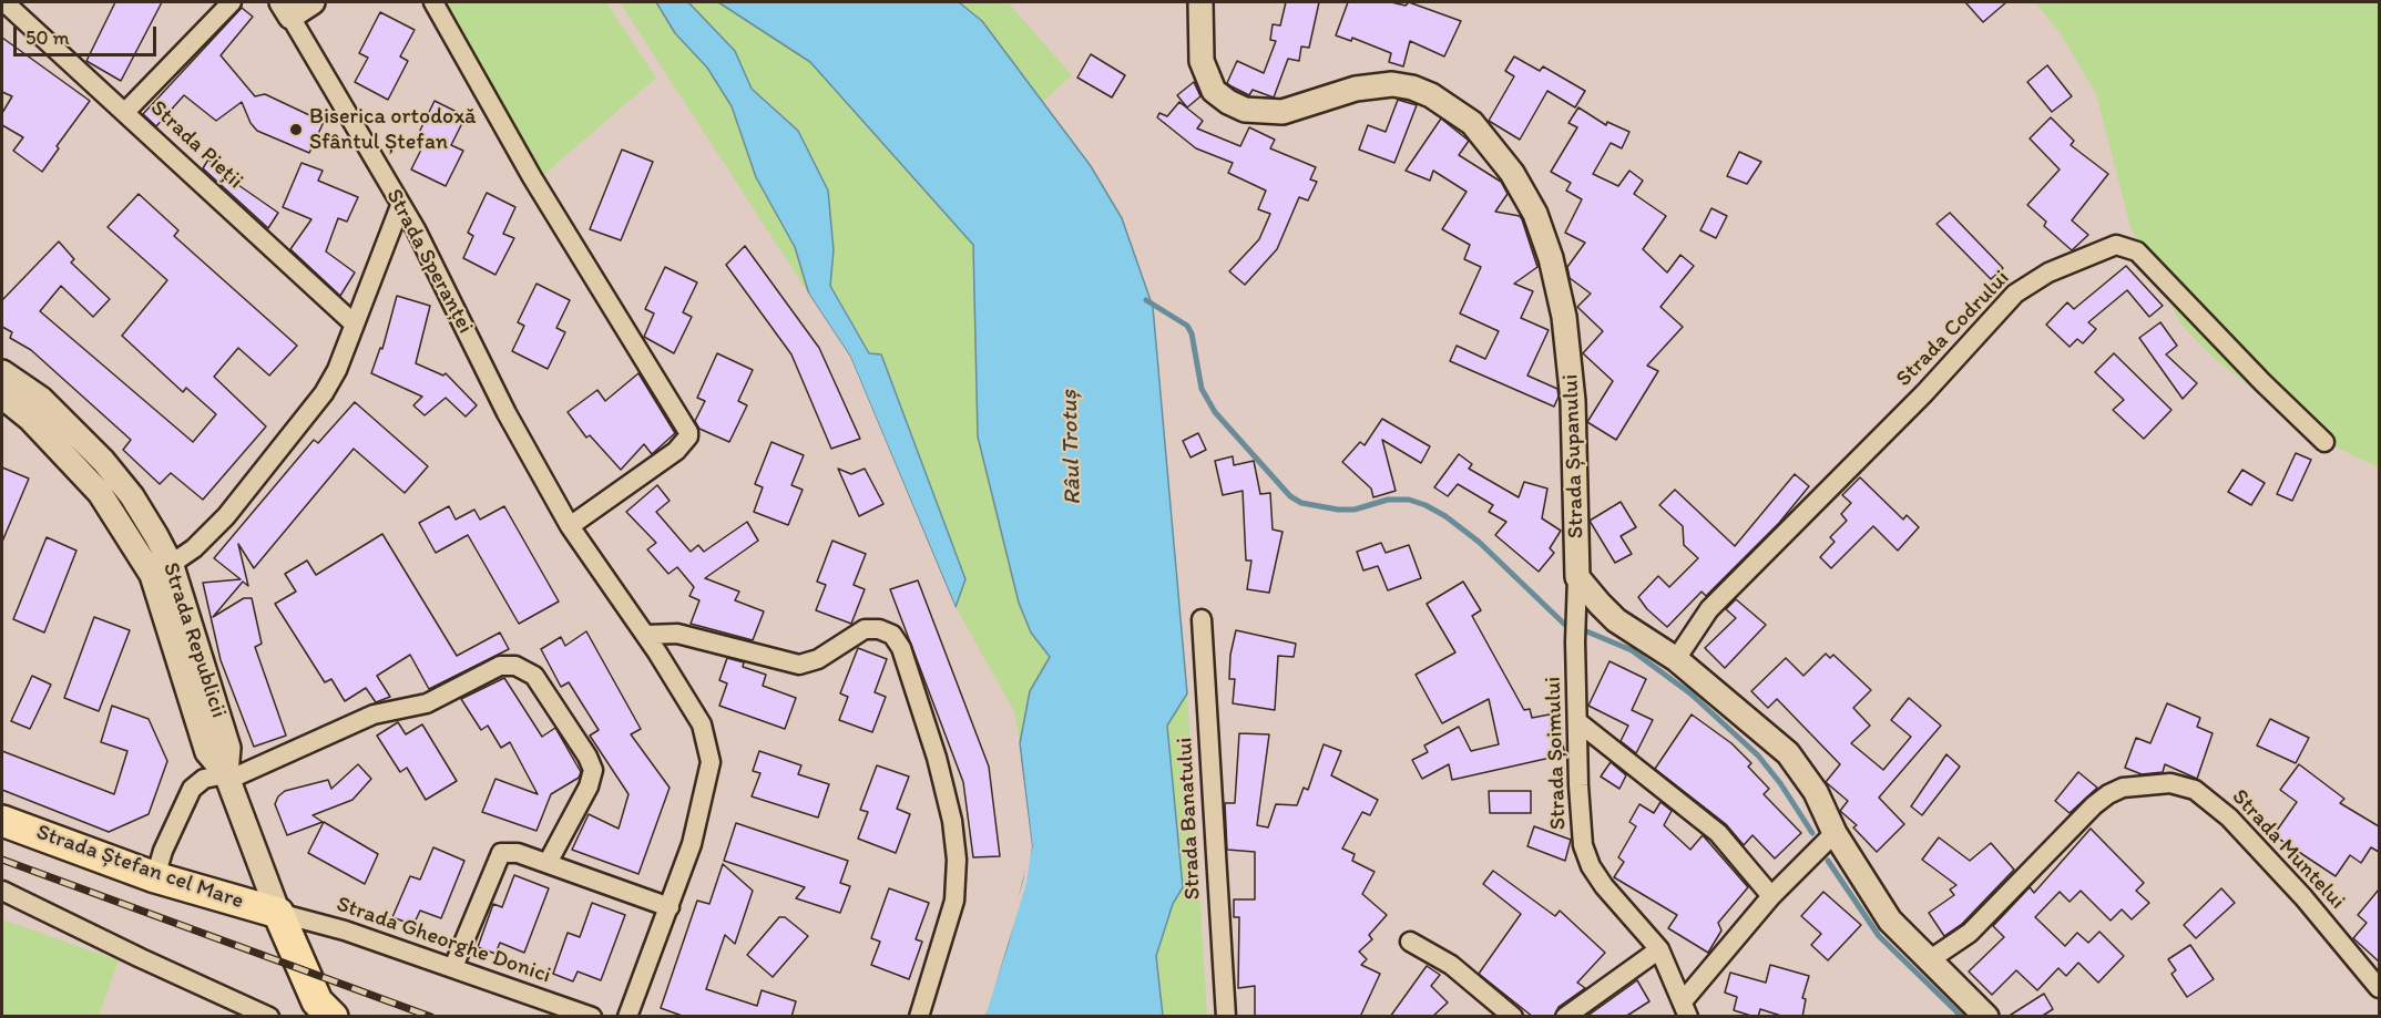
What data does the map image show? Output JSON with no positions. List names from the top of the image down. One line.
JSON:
{"streets":{"main road":["Strada Ștefan cel Mare"],"street":["Strada Pieții","Strada Speranței","Strada Codrului","Strada Șupanului","Strada Republicii","Strada Șoimului","Strada Banatului","Strada Muntelui","Strada Gheorghe Donici"]},"crossings":[["Strada Șupanului","Strada Șoimului"],["Strada Republicii","Strada Ștefan cel Mare"],["Strada Republicii","Strada Gheorghe Donici"],["Strada Ștefan cel Mare","Strada Gheorghe Donici"]],"water":["Râul Trotuș"],"places":["Biserica ortodoxă Sfântul Ștefan"],"scale_bar":"50 m"}
